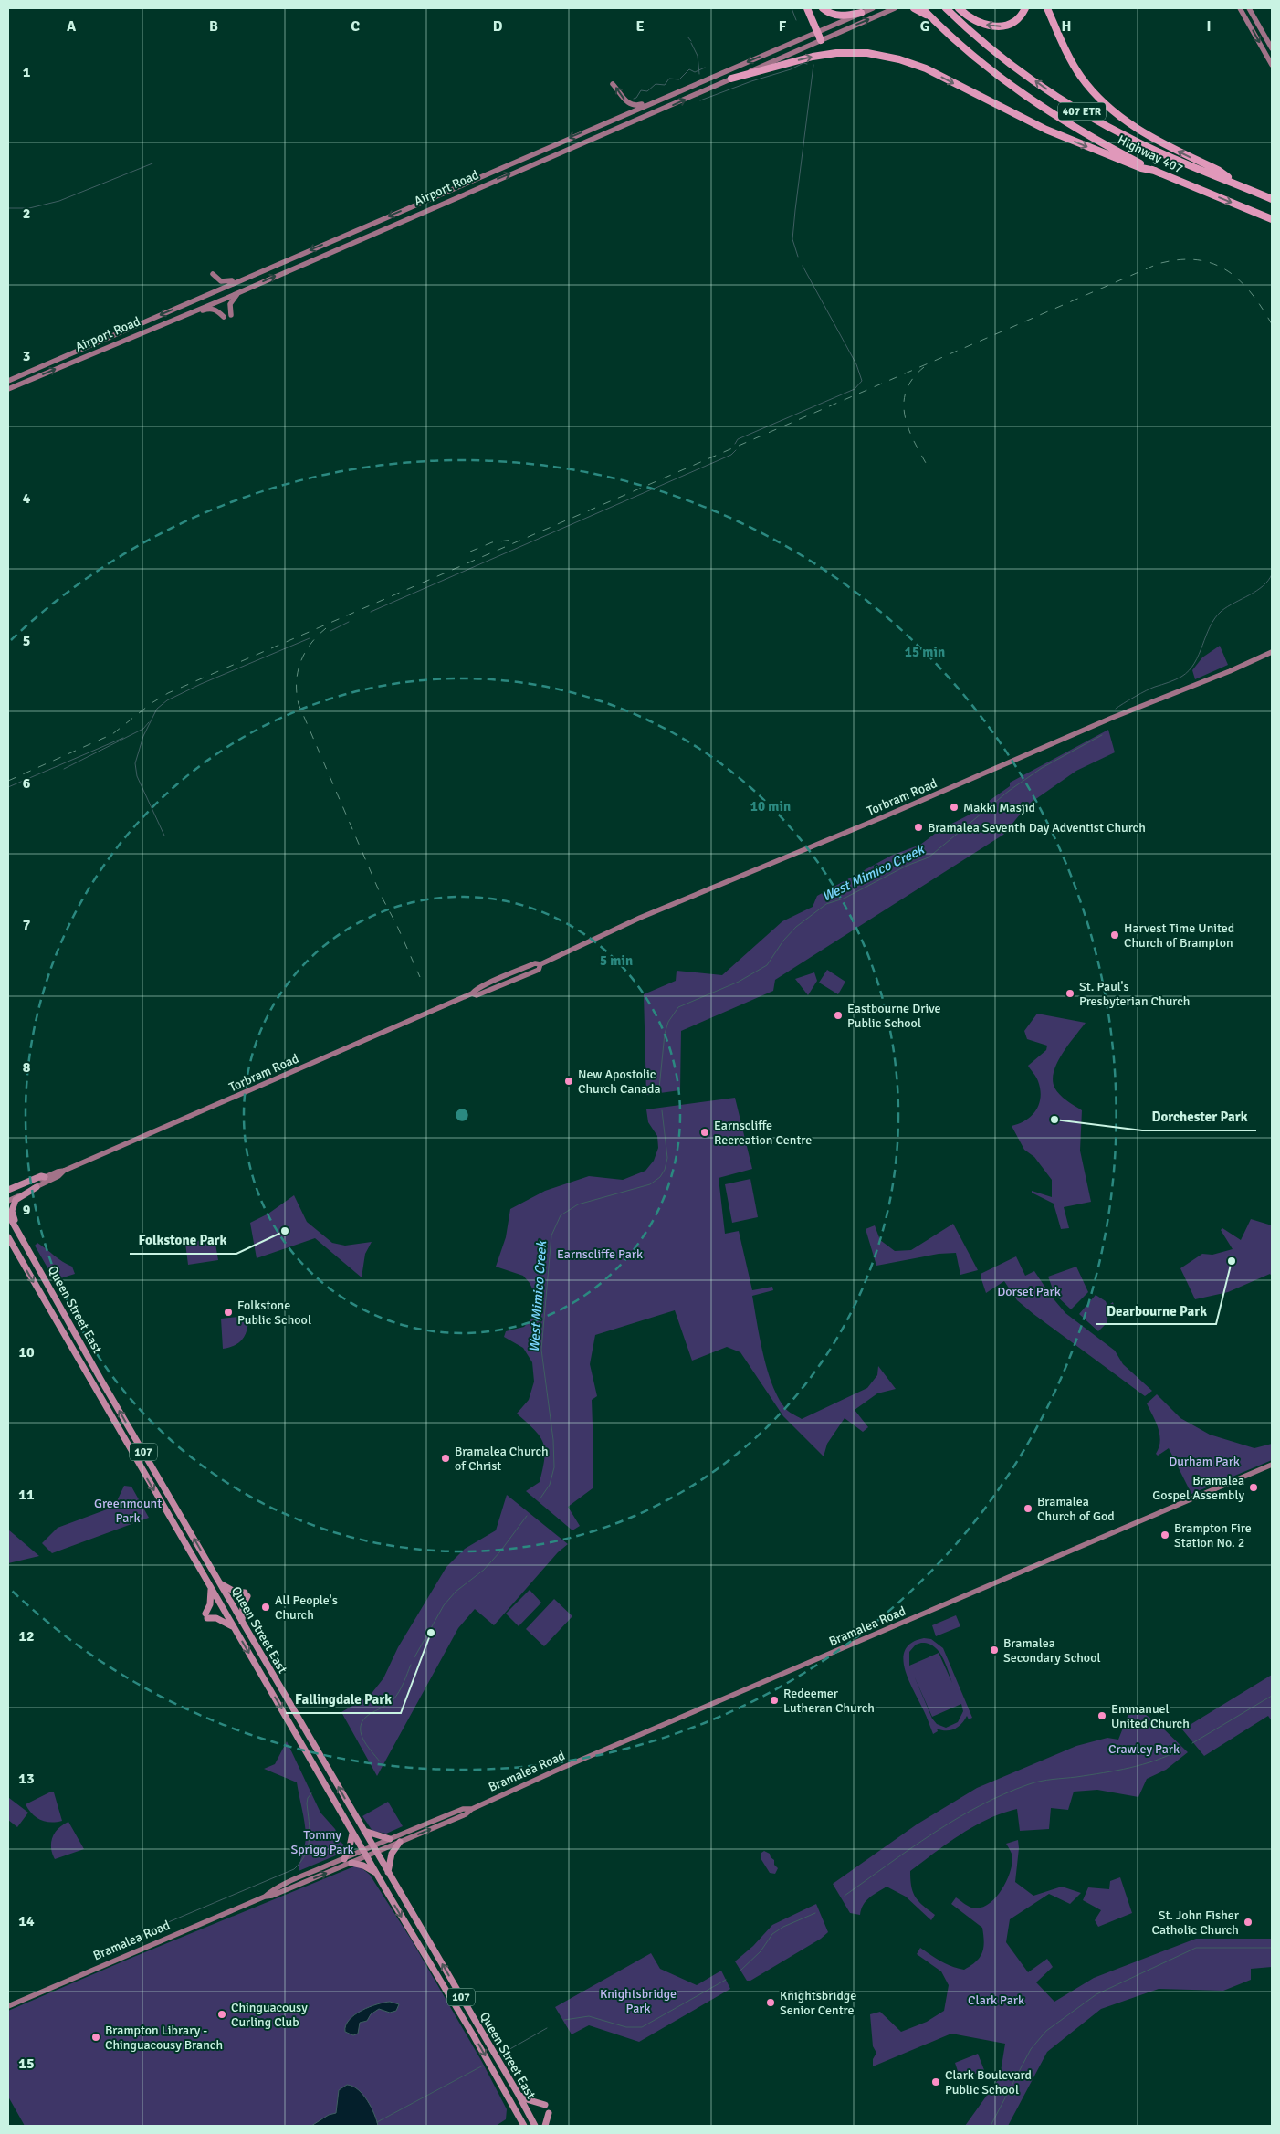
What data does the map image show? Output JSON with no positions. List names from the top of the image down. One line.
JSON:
{"streets":{"highway":["407 ETR","Highway 407"],"main road":["Airport Road","Torbram Road","Queen Street East","107","Bramalea Road"]},"crossings":[["Queen Street East","Bramalea Road"]],"water":["West Mimico Creek"],"parks":["Earnscliffe Park","Dorset Park","Durham Park","Greenmount Park","Crawley Park","Tommy Sprigg Park","Knightsbridge Park","Clark Park"],"places":["Makki Masjid","Bramalea Seventh Day Adventist Church","Harvest Time United Church of Brampton","St. Paul's Presbyterian Church","Eastbourne Drive Public School","New Apostolic Church Canada","Dorchester Park","Earnscliffe Recreation Centre","Folkstone Park","Dearbourne Park","Folkstone Public School","Bramalea Church of Christ","Bramalea Gospel Assembly","Bramalea Church of God","Brampton Fire Station No. 2","All People's Church","Fallingdale Park","Bramalea Secondary School","Redeemer Lutheran Church","Emmanuel United Church","St. John Fisher Catholic Church","Knightsbridge Senior Centre","Chinguacousy Curling Club","Brampton Library - Chinguacousy Branch","Clark Boulevard Public School"],"grid":{"columns":["A","B","C","D","E","F","G","H","I"],"rows":["1","2","3","4","5","6","7","8","9","10","11","12","13","14","15"]},"rings":["15 min","10 min","5 min"]}
